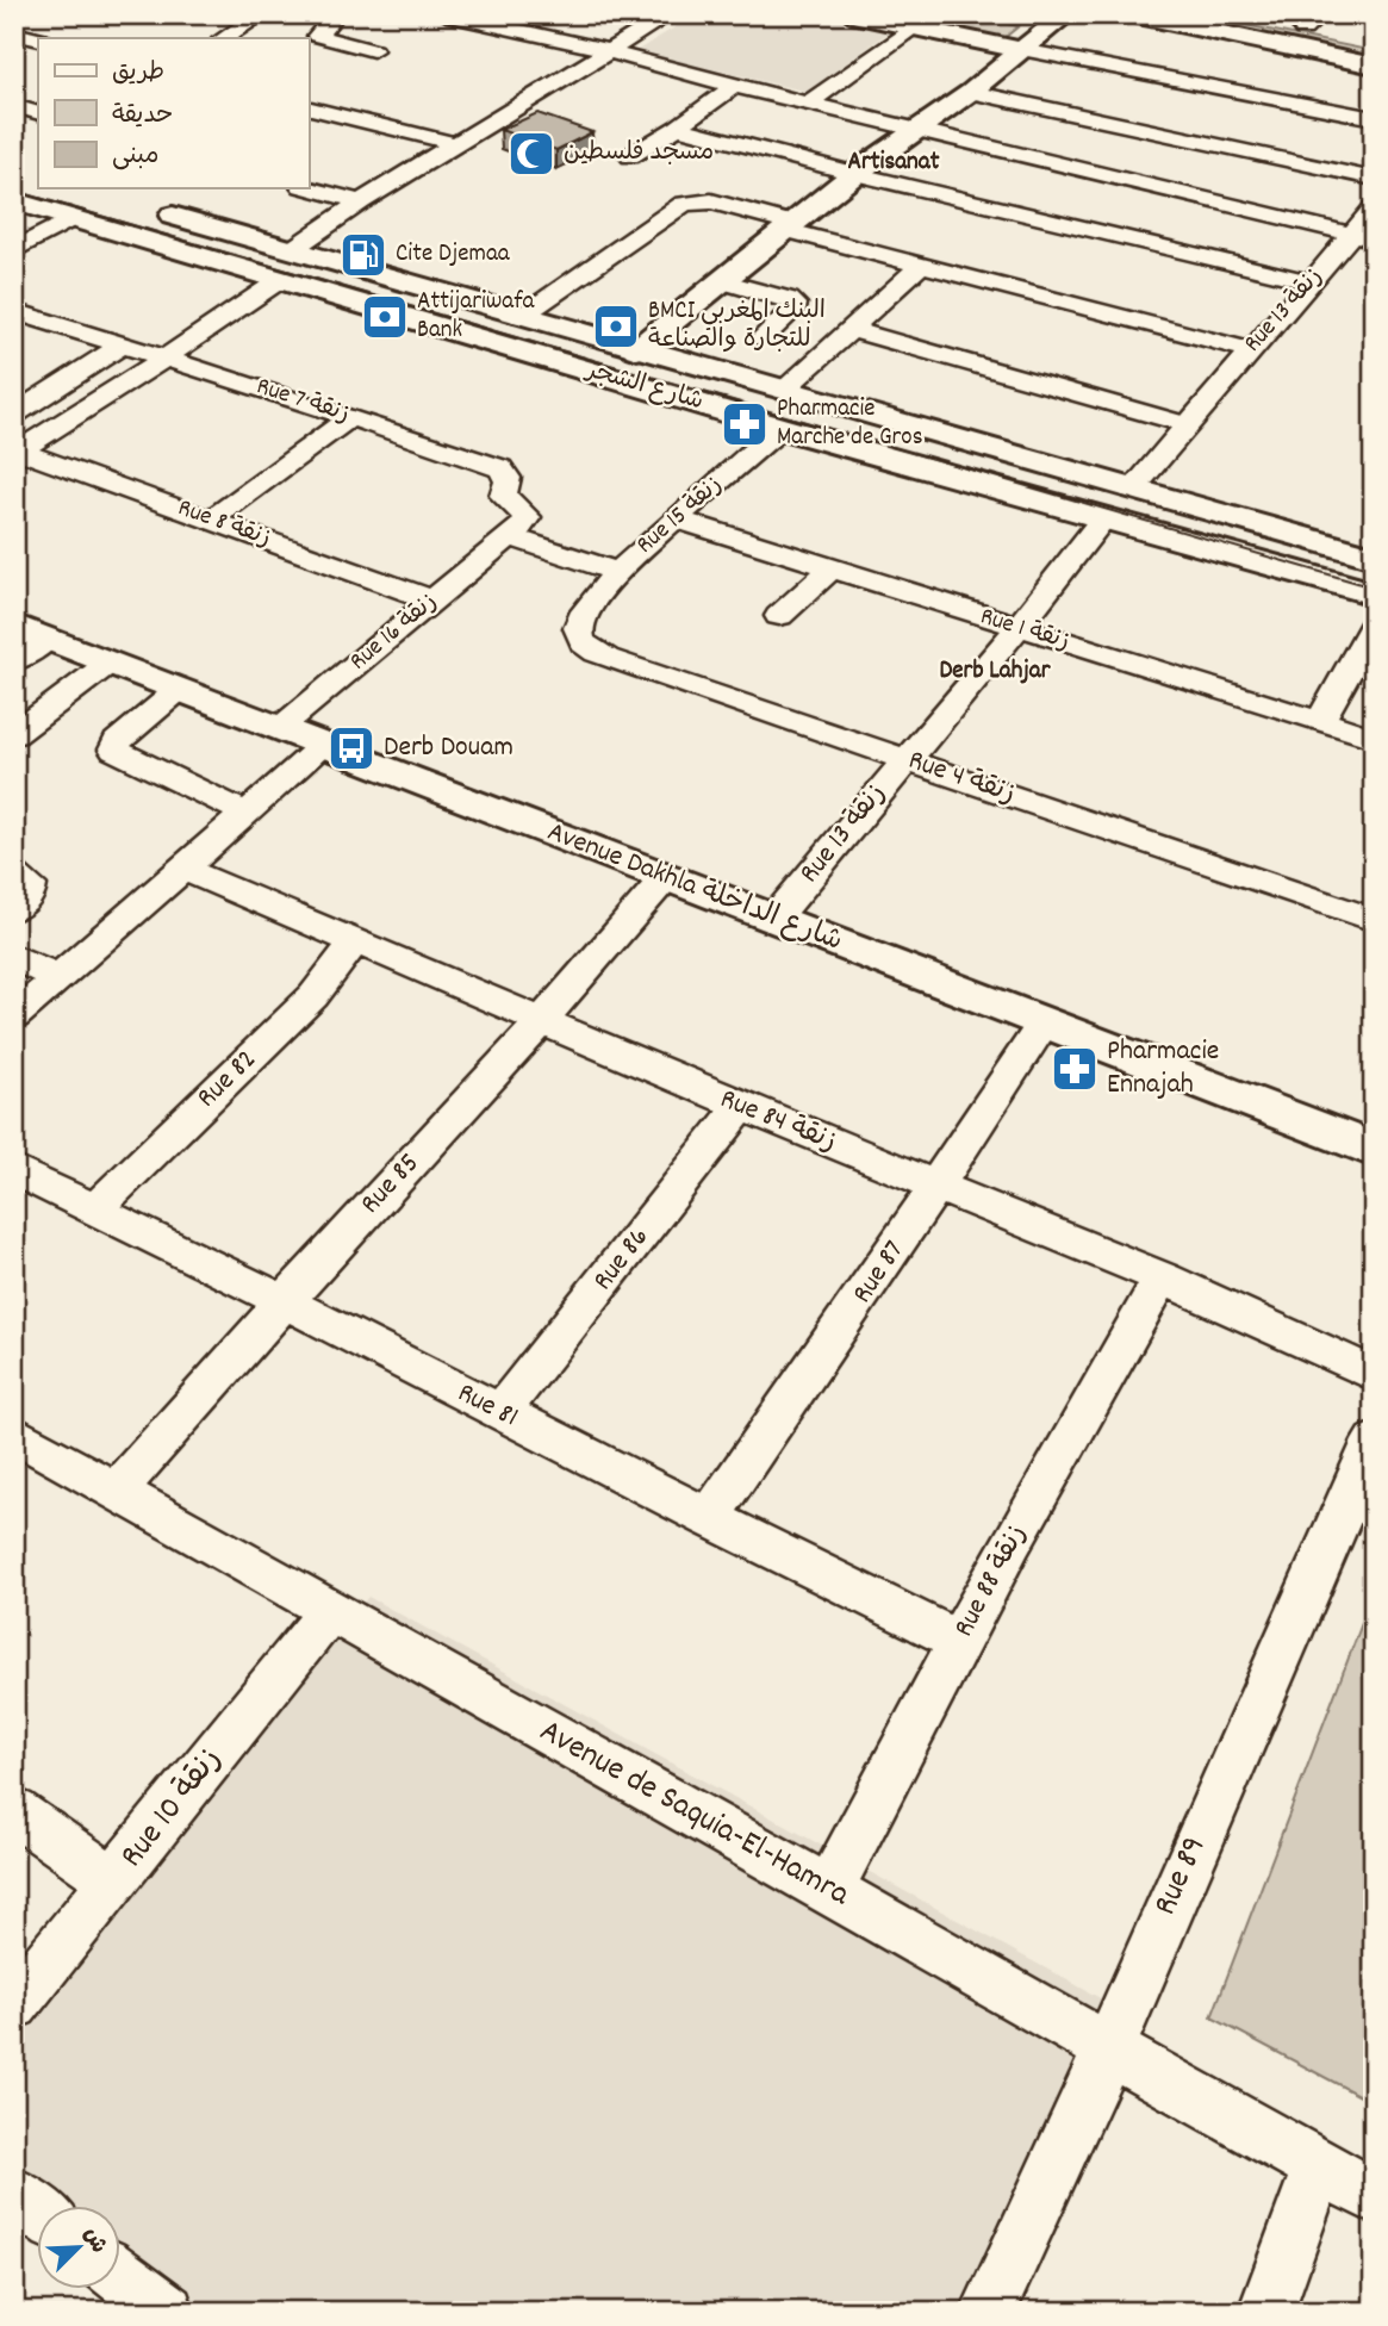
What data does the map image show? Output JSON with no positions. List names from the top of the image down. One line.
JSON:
{"streets":{"street":["Rue 13 زنقة","شارع الشجر","Rue 7 زنقة","Rue 15 زنقة","Rue 8 زنقة","Rue 1 زنقة","Rue 16 زنقة","Rue 4 زنقة","Avenue Dakhla شارع الداخلة","Rue 82","Rue 84 زنقة","Rue 85","Rue 86","Rue 87","Rue 81","Rue 88 زنقة","Rue 10 زنقة","Avenue de Saquia-El-Hamra","Rue 89"]},"crossings":[["Rue 13 زنقة","شارع الشجر"],["Rue 13 زنقة","Rue 1 زنقة"],["Rue 13 زنقة","Rue 4 زنقة"],["Rue 13 زنقة","Avenue Dakhla شارع الداخلة"],["شارع الشجر","Rue 15 زنقة"],["Rue 7 زنقة","Rue 15 زنقة"],["Rue 7 زنقة","Rue 16 زنقة"],["Rue 15 زنقة","Rue 1 زنقة"],["Rue 15 زنقة","Rue 16 زنقة"],["Rue 15 زنقة","Rue 4 زنقة"],["Rue 8 زنقة","Rue 16 زنقة"],["Rue 16 زنقة","Avenue Dakhla شارع الداخلة"],["Avenue Dakhla شارع الداخلة","Rue 85"],["Avenue Dakhla شارع الداخلة","Rue 87"],["Rue 82","Rue 84 زنقة"],["Rue 82","Rue 81"],["Rue 84 زنقة","Rue 85"],["Rue 84 زنقة","Rue 86"],["Rue 84 زنقة","Rue 87"],["Rue 84 زنقة","Rue 88 زنقة"],["Rue 85","Rue 81"],["Rue 85","Avenue de Saquia-El-Hamra"],["Rue 86","Rue 81"],["Rue 87","Rue 81"],["Rue 81","Rue 88 زنقة"],["Rue 88 زنقة","Avenue de Saquia-El-Hamra"],["Rue 10 زنقة","Avenue de Saquia-El-Hamra"],["Avenue de Saquia-El-Hamra","Rue 89"]],"districts":["Artisanat","Derb Lahjar"],"places":{"mosque":["مسجد فلسطين"],"fuel station":["Cite Djemaa"],"bank":["Attijariwafa Bank","BMCI البنك المغربي للتجارة والصناعة"],"pharmacy":["Pharmacie Marche de Gros","Pharmacie Ennajah"],"bus stop":["Derb Douam"]},"legend":["طريق","حديقة","مبنى"],"north":"top right"}
